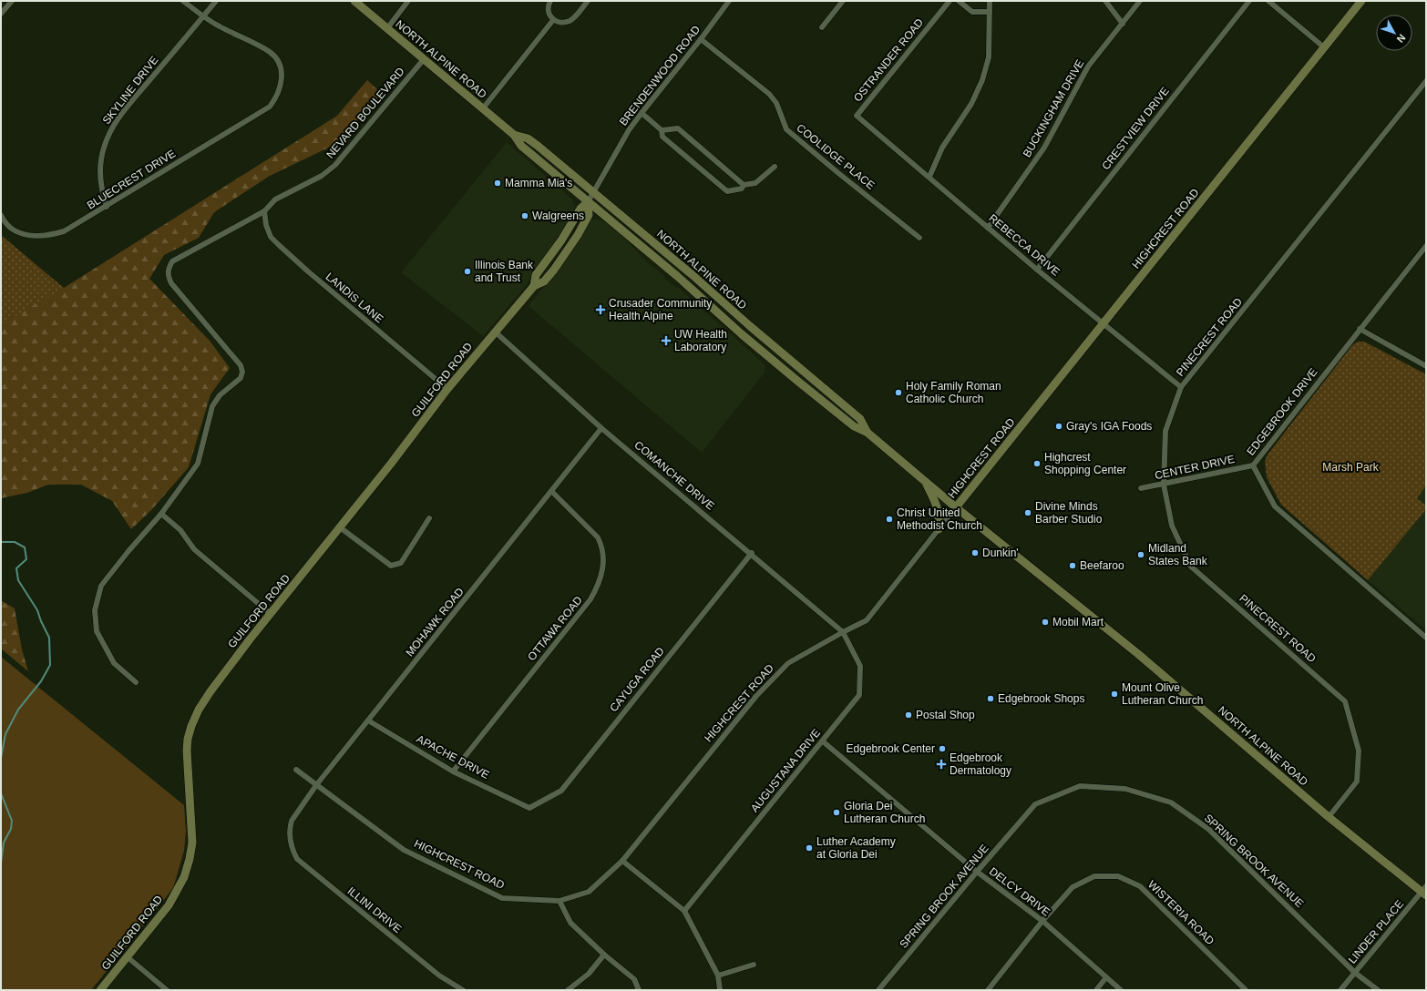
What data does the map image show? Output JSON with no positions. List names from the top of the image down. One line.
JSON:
{"streets":{"main road":["NORTH ALPINE ROAD","HIGHCREST ROAD","GUILFORD ROAD"],"street":["OSTRANDER ROAD","BRENDENWOOD ROAD","SKYLINE DRIVE","BUCKINGHAM DRIVE","NEVARD BOULEVARD","CRESTVIEW DRIVE","COOLIDGE PLACE","BLUECREST DRIVE","REBECCA DRIVE","LANDIS LANE","PINECREST ROAD","EDGEBROOK DRIVE","CENTER DRIVE","COMANCHE DRIVE","MOHAWK ROAD","OTTAWA ROAD","CAYUGA ROAD","APACHE DRIVE","AUGUSTANA DRIVE","SPRING BROOK AVENUE","DELCY DRIVE","ILLINI DRIVE","WISTERIA ROAD","LINDER PLACE"]},"crossings":[["NORTH ALPINE ROAD","BRENDENWOOD ROAD"],["NORTH ALPINE ROAD","NEVARD BOULEVARD"],["NORTH ALPINE ROAD","HIGHCREST ROAD"],["NORTH ALPINE ROAD","PINECREST ROAD"],["NORTH ALPINE ROAD","GUILFORD ROAD"],["NORTH ALPINE ROAD","LINDER PLACE"],["OSTRANDER ROAD","REBECCA DRIVE"],["BRENDENWOOD ROAD","COOLIDGE PLACE"],["BRENDENWOOD ROAD","GUILFORD ROAD"],["SKYLINE DRIVE","BLUECREST DRIVE"],["BUCKINGHAM DRIVE","REBECCA DRIVE"],["NEVARD BOULEVARD","LANDIS LANE"],["CRESTVIEW DRIVE","REBECCA DRIVE"],["HIGHCREST ROAD","REBECCA DRIVE"],["HIGHCREST ROAD","COMANCHE DRIVE"],["HIGHCREST ROAD","MOHAWK ROAD"],["HIGHCREST ROAD","AUGUSTANA DRIVE"],["REBECCA DRIVE","PINECREST ROAD"],["LANDIS LANE","GUILFORD ROAD"],["PINECREST ROAD","CENTER DRIVE"],["GUILFORD ROAD","COMANCHE DRIVE"],["EDGEBROOK DRIVE","CENTER DRIVE"],["COMANCHE DRIVE","MOHAWK ROAD"],["COMANCHE DRIVE","CAYUGA ROAD"],["COMANCHE DRIVE","AUGUSTANA DRIVE"],["MOHAWK ROAD","OTTAWA ROAD"],["MOHAWK ROAD","APACHE DRIVE"],["MOHAWK ROAD","ILLINI DRIVE"],["OTTAWA ROAD","APACHE DRIVE"],["CAYUGA ROAD","APACHE DRIVE"],["AUGUSTANA DRIVE","DELCY DRIVE"],["SPRING BROOK AVENUE","DELCY DRIVE"],["SPRING BROOK AVENUE","LINDER PLACE"],["DELCY DRIVE","WISTERIA ROAD"]],"parks":["Marsh Park"],"places":{"other":["Mamma Mia's","Walgreens","Illinois Bank and Trust","Holy Family Roman Catholic Church","Gray's IGA Foods","Highcrest Shopping Center","Divine Minds Barber Studio","Christ United Methodist Church","Dunkin'","Midland States Bank","Beefaroo","Mobil Mart","Mount Olive Lutheran Church","Edgebrook Shops","Postal Shop","Edgebrook Center","Gloria Dei Lutheran Church","Luther Academy at Gloria Dei"],"health":["Crusader Community Health Alpine","UW Health Laboratory","Edgebrook Dermatology"]},"north":"bottom right"}
